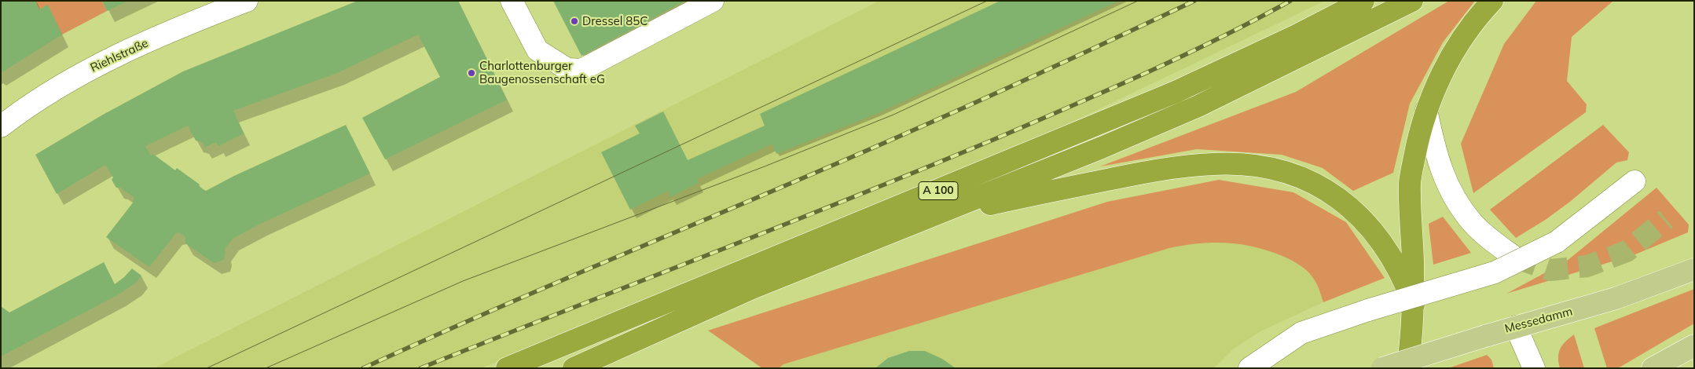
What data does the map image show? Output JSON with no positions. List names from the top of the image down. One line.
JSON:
{"streets":{"highway":["A 100"],"main road":["Messedamm"],"street":["Riehlstraße"]},"places":["Dressel 85C","Charlottenburger Baugenossenschaft eG"]}
